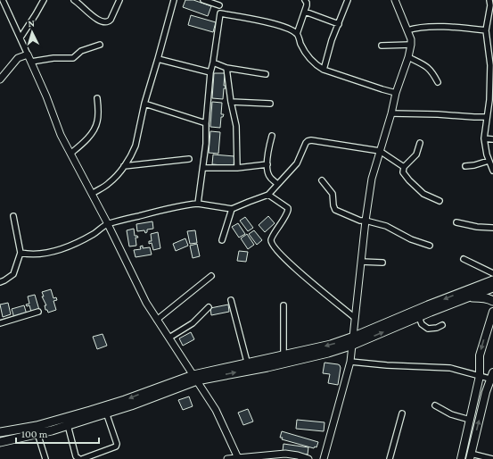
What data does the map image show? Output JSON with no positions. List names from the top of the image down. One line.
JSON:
{"scale_bar":"100 m","north":"top"}
